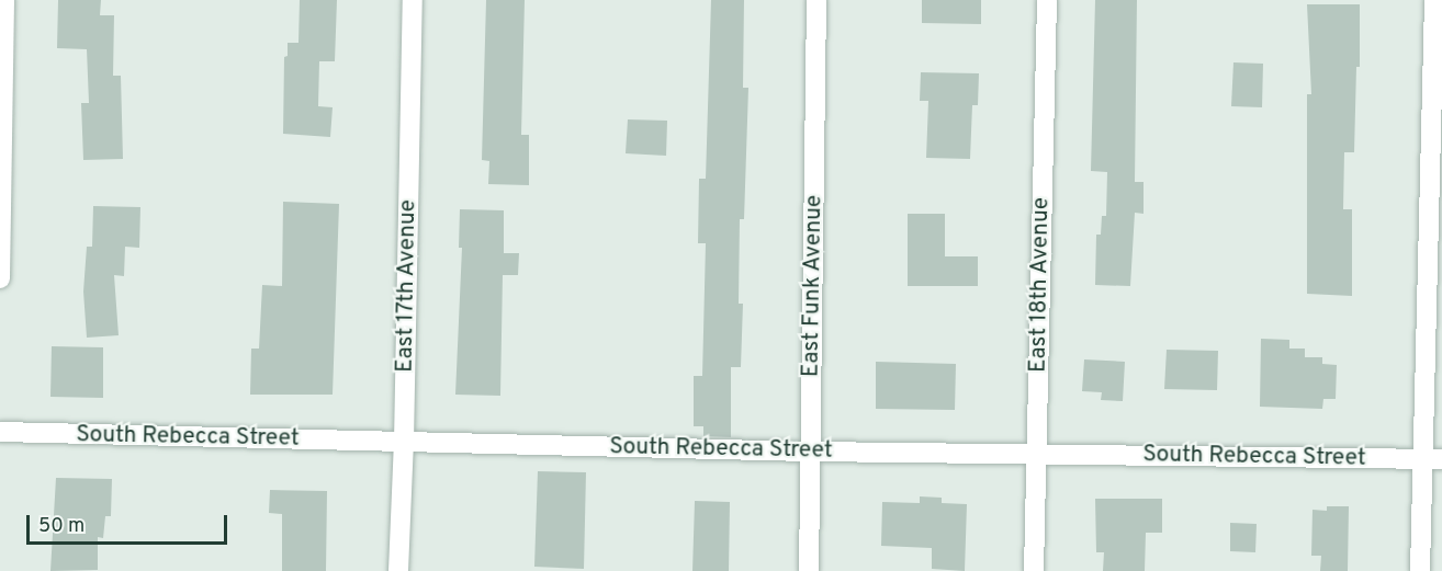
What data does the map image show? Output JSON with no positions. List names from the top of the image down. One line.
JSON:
{"streets":{"street":["East 18th Avenue","East 17th Avenue","East Funk Avenue","South Rebecca Street"]},"crossings":[["East 18th Avenue","South Rebecca Street"],["East 17th Avenue","South Rebecca Street"],["East Funk Avenue","South Rebecca Street"]],"scale_bar":"50 m"}
